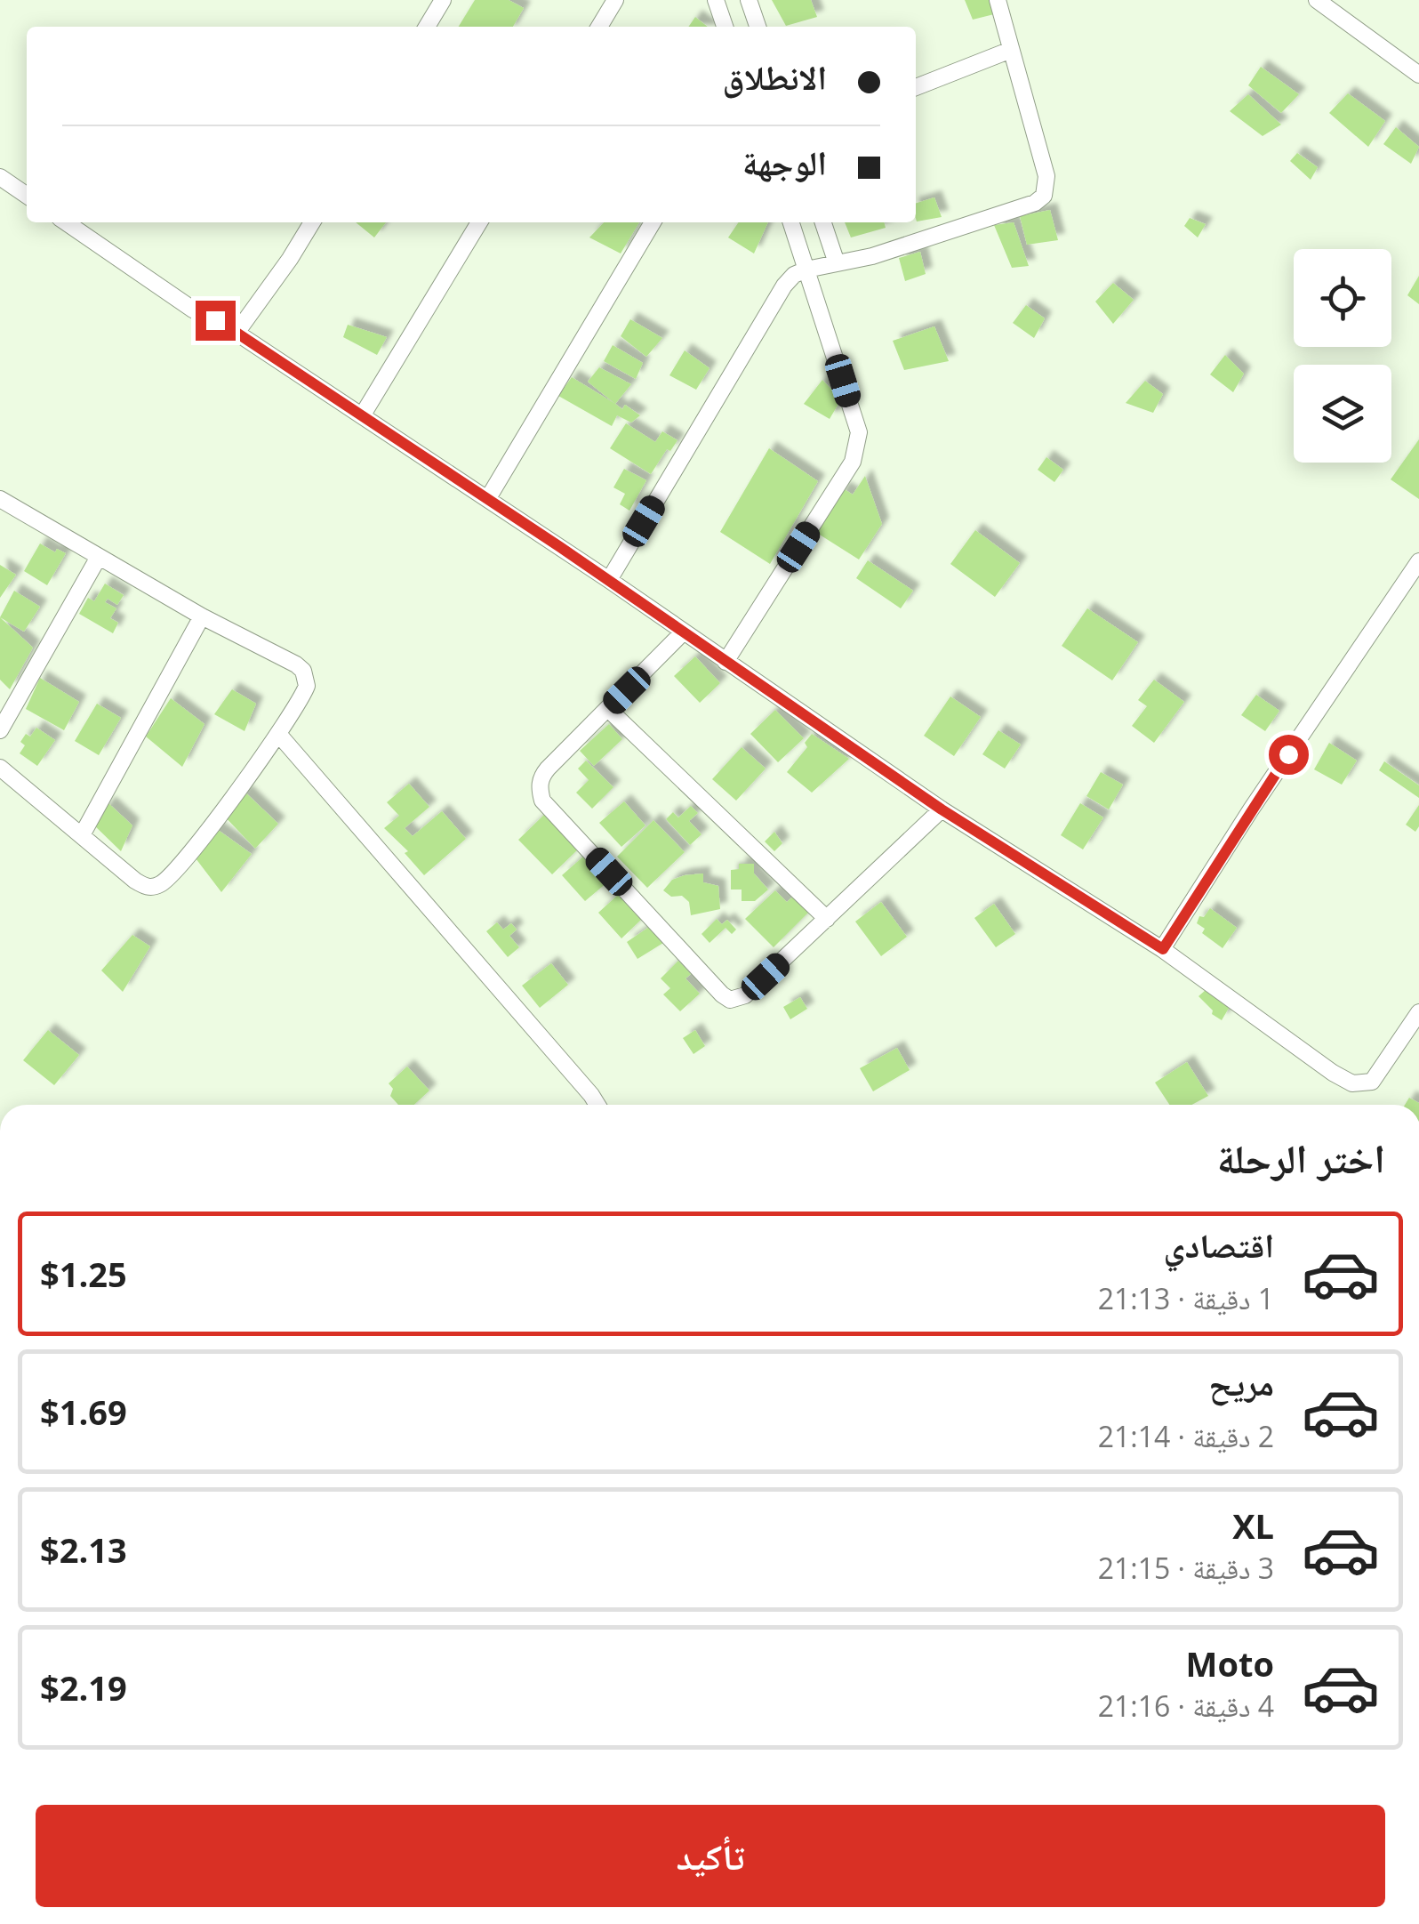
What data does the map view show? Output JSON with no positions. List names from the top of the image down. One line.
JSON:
{"page":{"banner":["الانطلاق","الوجهة"],"heading":"اختر الرحلة","list":[{"name":"اقتصادي","note":"1 دقيقة · 21:13","value":"$1.25"},{"name":"مريح","note":"2 دقيقة · 21:14","value":"$1.69"},{"name":"XL","note":"3 دقيقة · 21:15","value":"$2.13"},{"name":"Moto","note":"4 دقيقة · 21:16","value":"$2.19"}],"buttons":"تأكيد"}}
